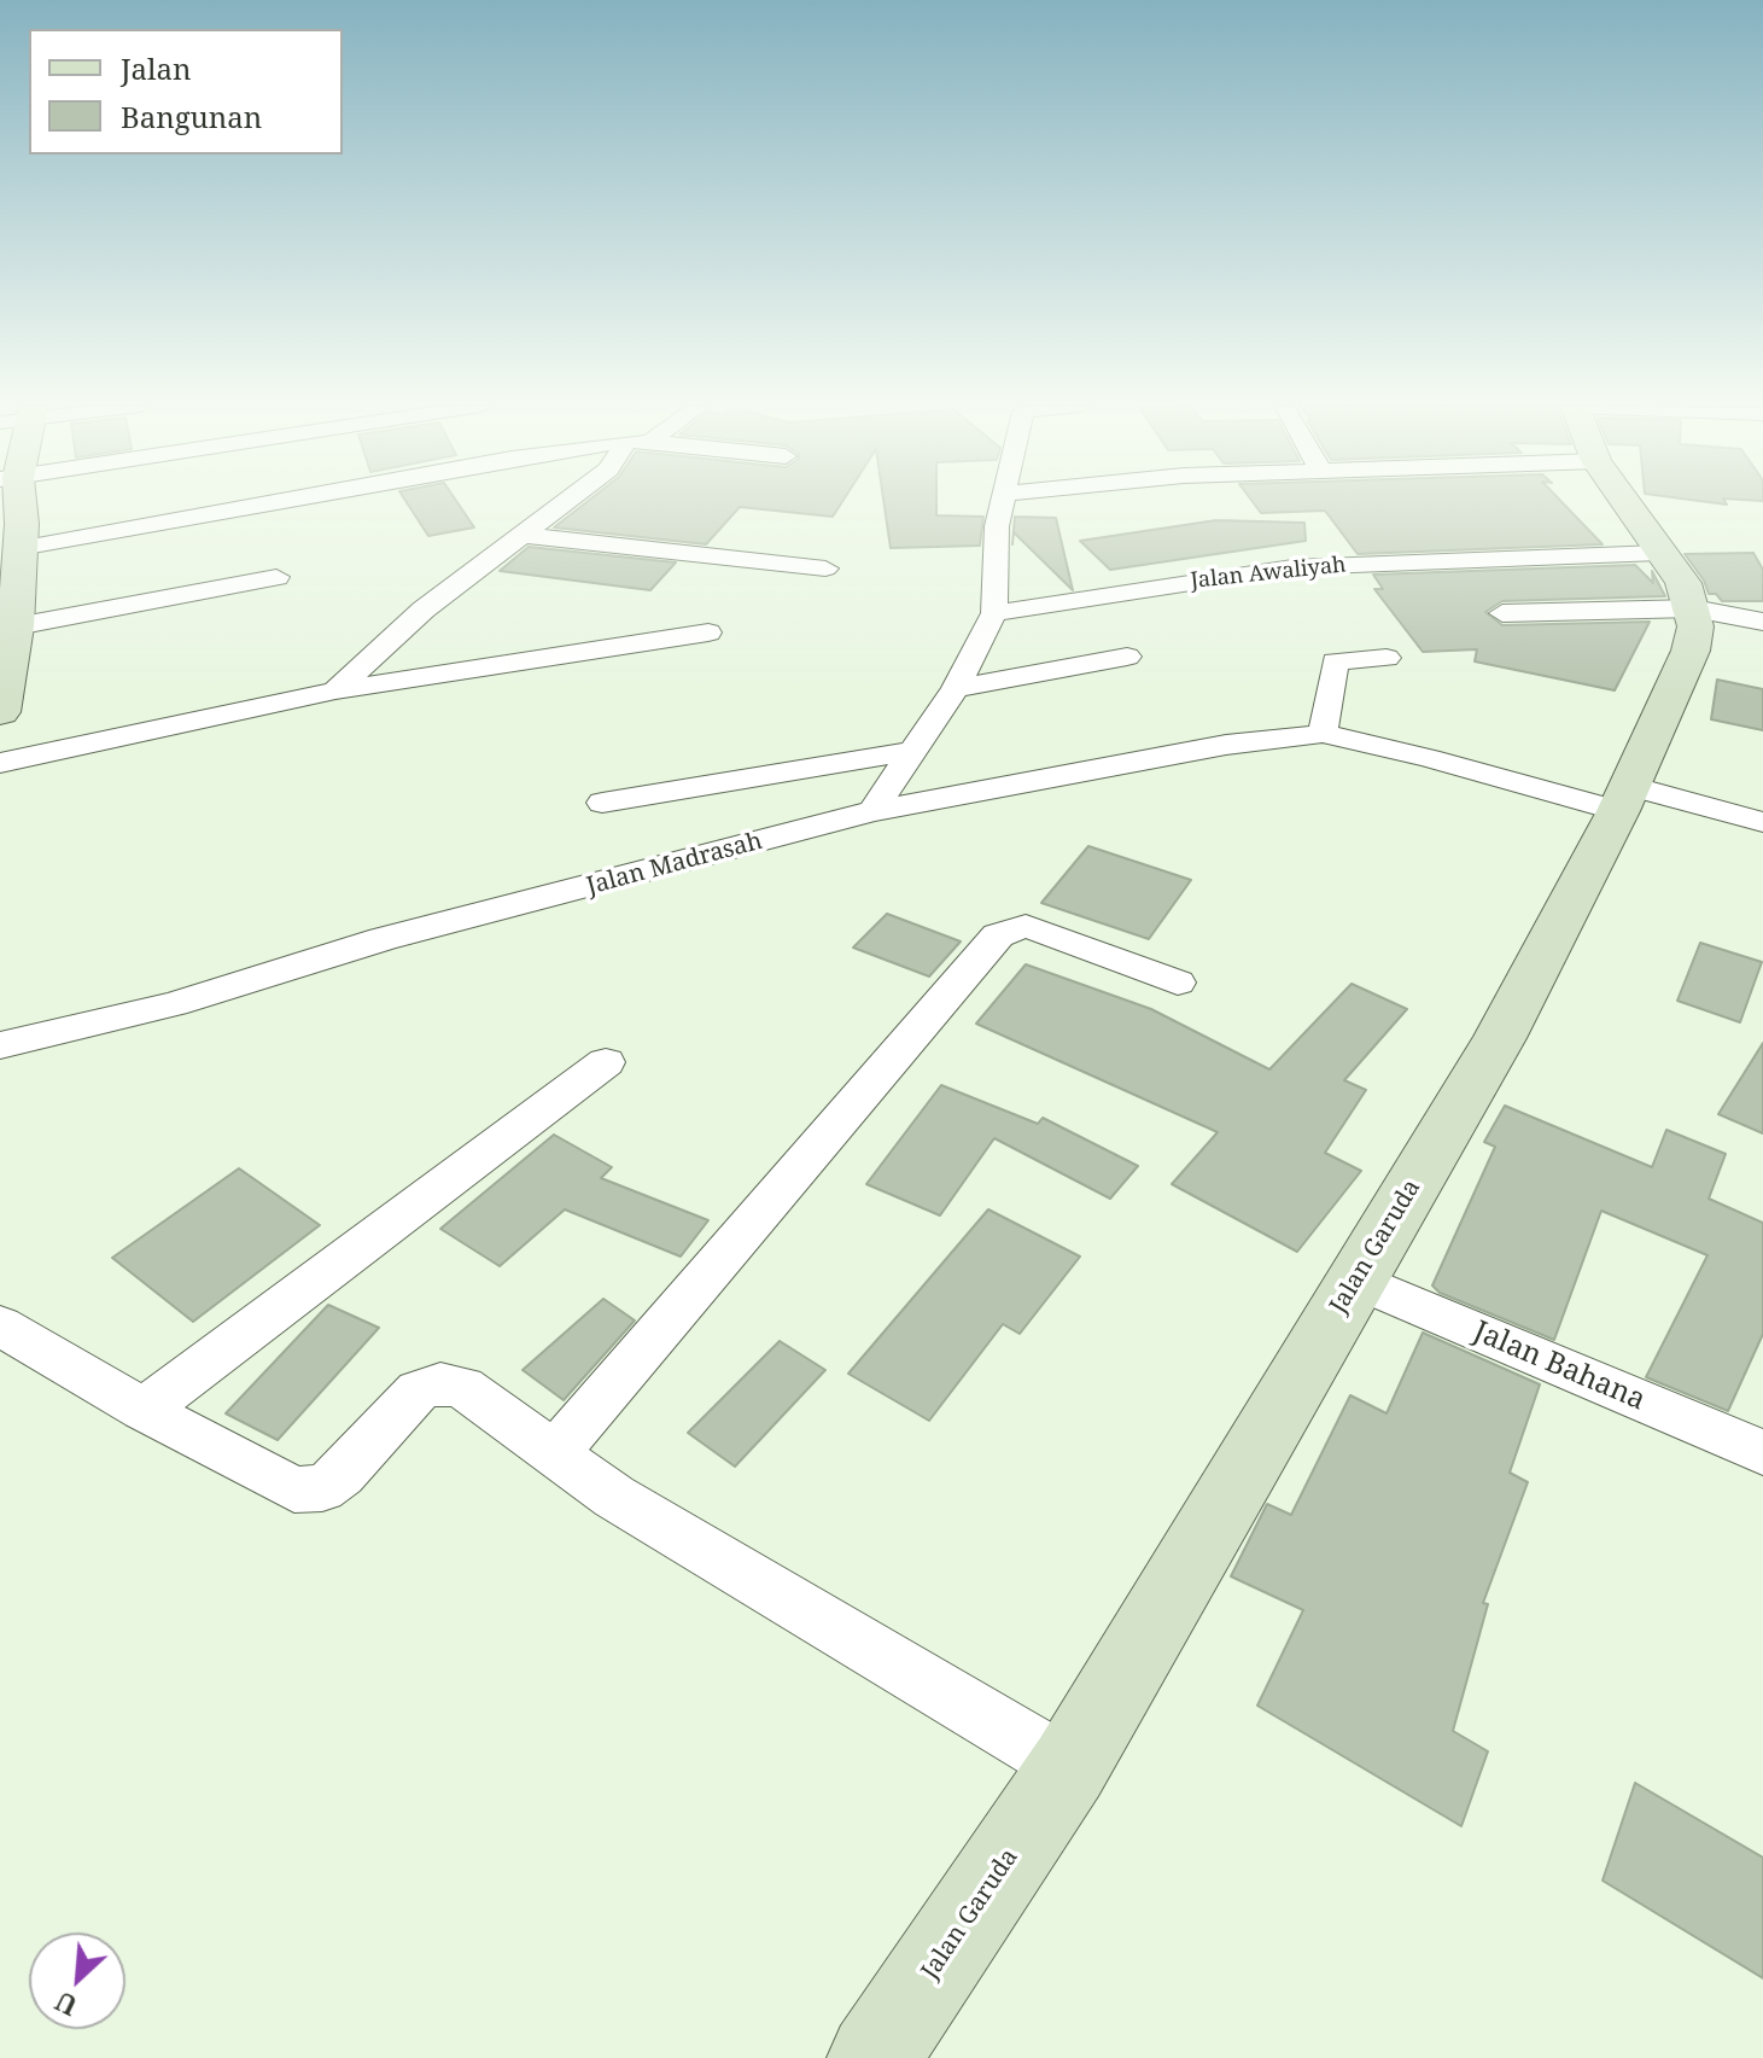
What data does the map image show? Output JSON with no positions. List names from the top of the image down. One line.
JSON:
{"streets":{"street":["Jalan Awaliyah","Jalan Madrasah","Jalan Garuda","Jalan Bahana"]},"crossings":[["Jalan Madrasah","Jalan Garuda"],["Jalan Garuda","Jalan Bahana"]],"legend":["Jalan","Bangunan"],"north":"bottom left"}
